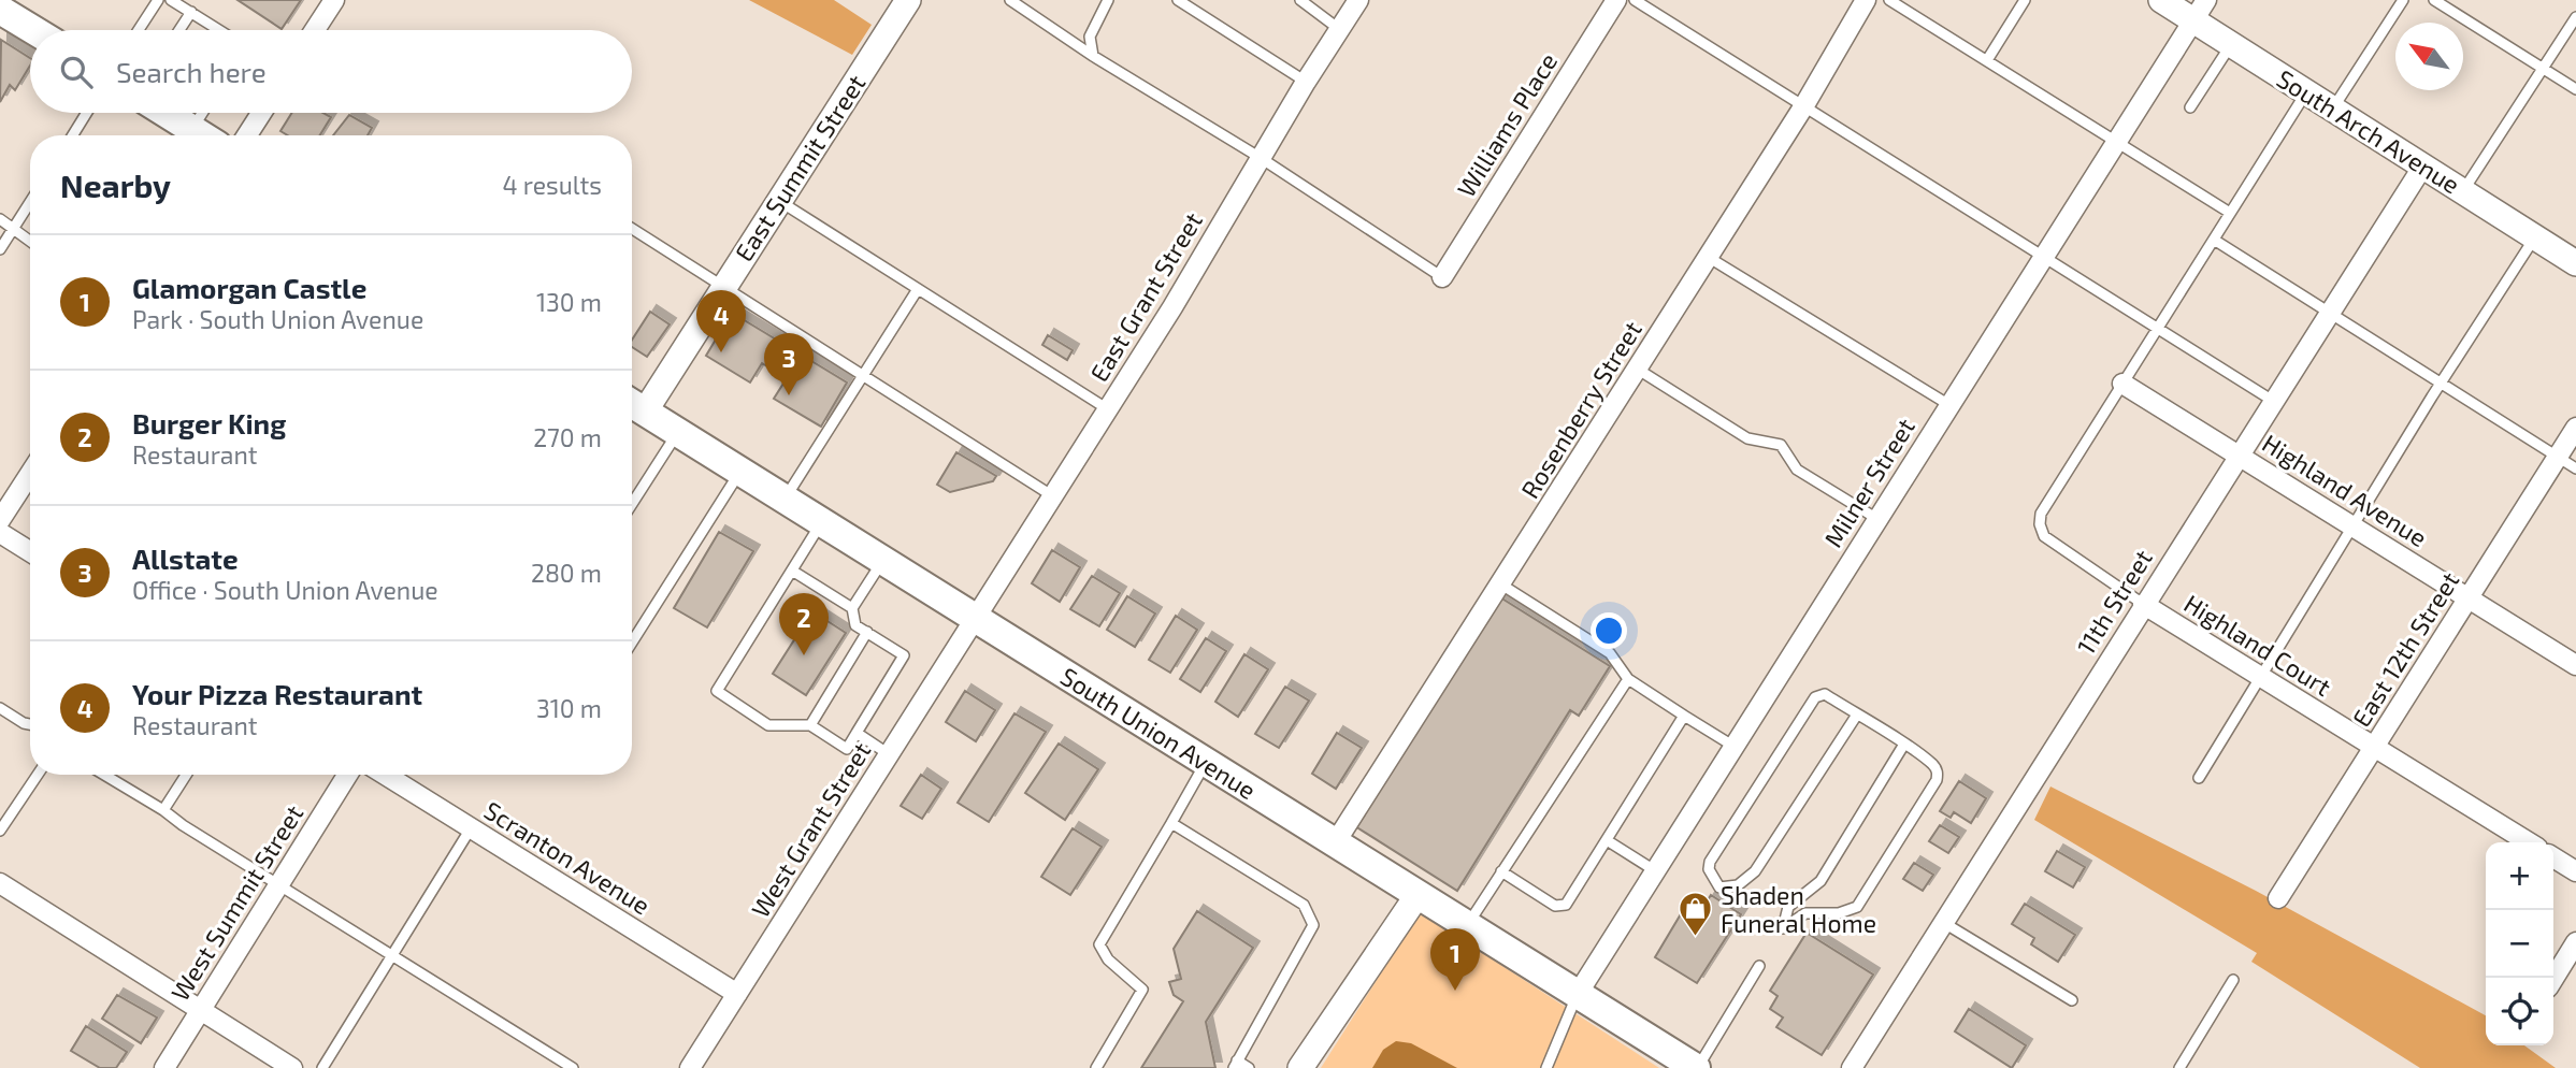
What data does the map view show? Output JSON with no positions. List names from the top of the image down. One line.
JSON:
{"streets":{"main road":["South Union Avenue"],"street":["Williams Place","South Arch Avenue","East Summit Street","East Grant Street","Rosenberry Street","Milner Street","Highland Avenue","11th Street","Highland Court","East 12th Street","West Grant Street","Scranton Avenue","West Summit Street"]},"crossings":[["South Arch Avenue","Milner Street"],["South Arch Avenue","11th Street"],["East Summit Street","South Union Avenue"],["East Grant Street","South Union Avenue"],["East Grant Street","West Grant Street"],["Rosenberry Street","South Union Avenue"],["Milner Street","South Union Avenue"],["Highland Avenue","11th Street"],["Highland Avenue","East 12th Street"],["11th Street","Highland Court"],["Highland Court","East 12th Street"],["South Union Avenue","West Grant Street"],["West Grant Street","Scranton Avenue"]],"places":{"shop":["Shaden Funeral Home"]},"north":"top left","page":{"search":"Search here","heading":["Nearby","4 results"],"list":[{"mark":"1","name":"Glamorgan Castle","note":"Park · South Union Avenue","value":"130 m"},{"mark":"2","name":"Burger King","note":"Restaurant","value":"270 m"},{"mark":"3","name":"Allstate","note":"Office · South Union Avenue","value":"280 m"},{"mark":"4","name":"Your Pizza Restaurant","note":"Restaurant","value":"310 m"}],"pins":["4","3","2","1"],"map_buttons":["+","−"]}}
